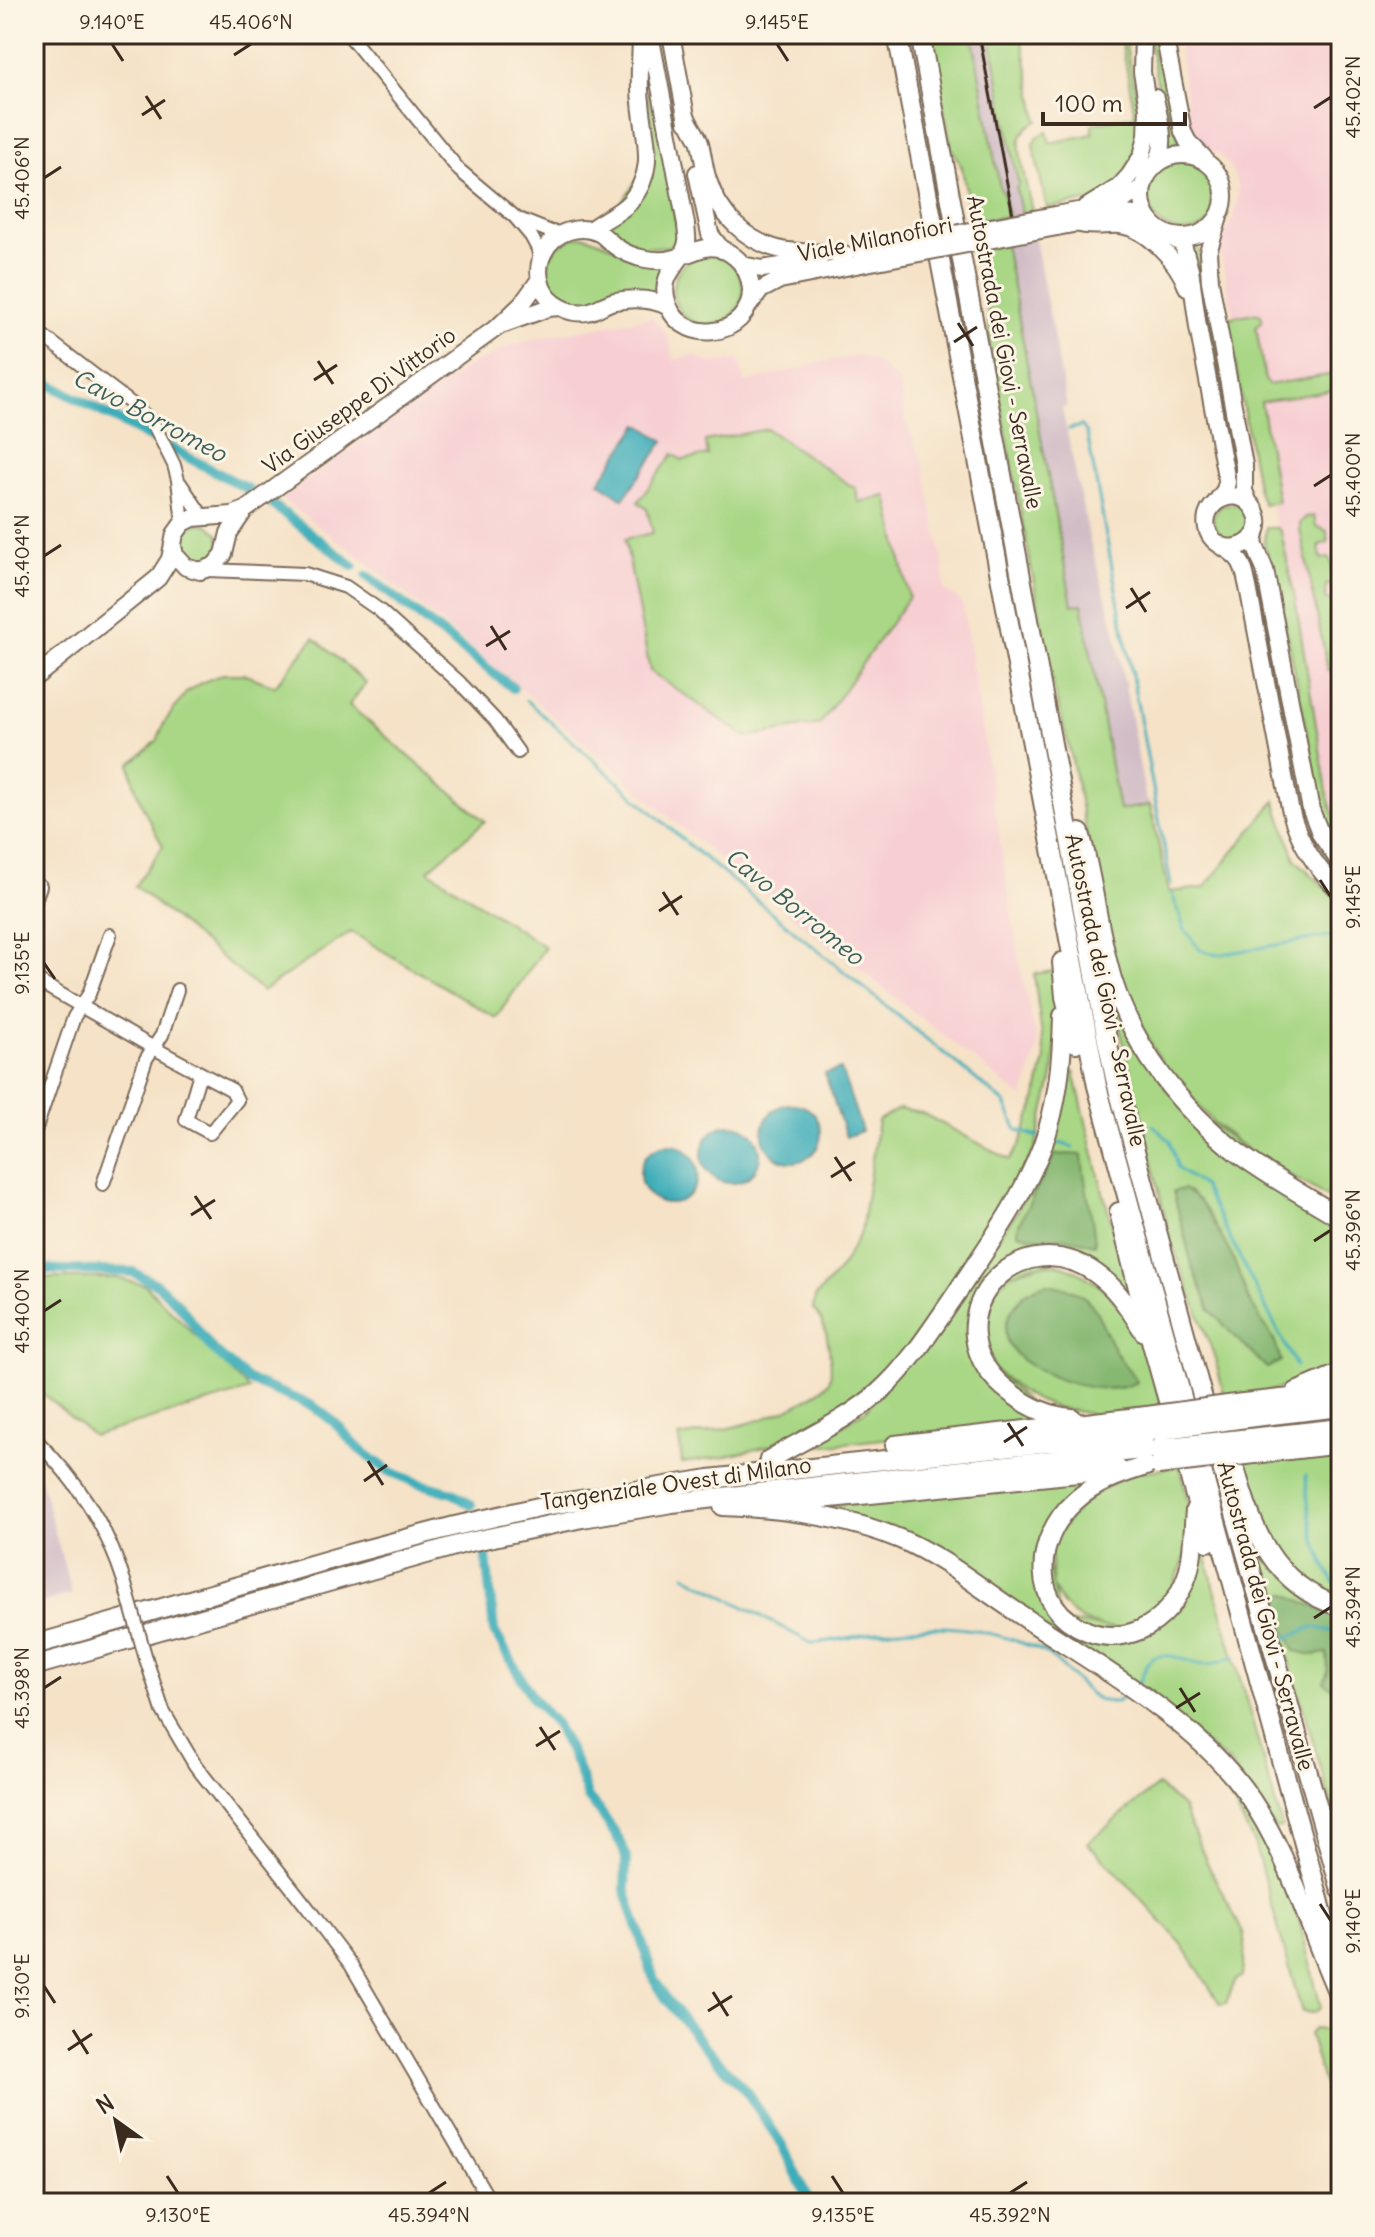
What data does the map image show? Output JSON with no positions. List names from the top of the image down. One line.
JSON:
{"streets":{"highway":["Autostrada dei Giovi - Serravalle","Tangenziale Ovest di Milano"],"main road":["Viale Milanofiori","Via Giuseppe Di Vittorio"]},"crossings":[["Viale Milanofiori","Via Giuseppe Di Vittorio"]],"water":["Cavo Borromeo"],"scale_bar":"100 m","north":"top left","coordinates":["9.140°E","45.406°N","9.145°E","45.402°N","45.400°N","45.404°N","9.135°E","45.396°N","45.394°N","45.398°N","9.130°E","45.392°N"]}
